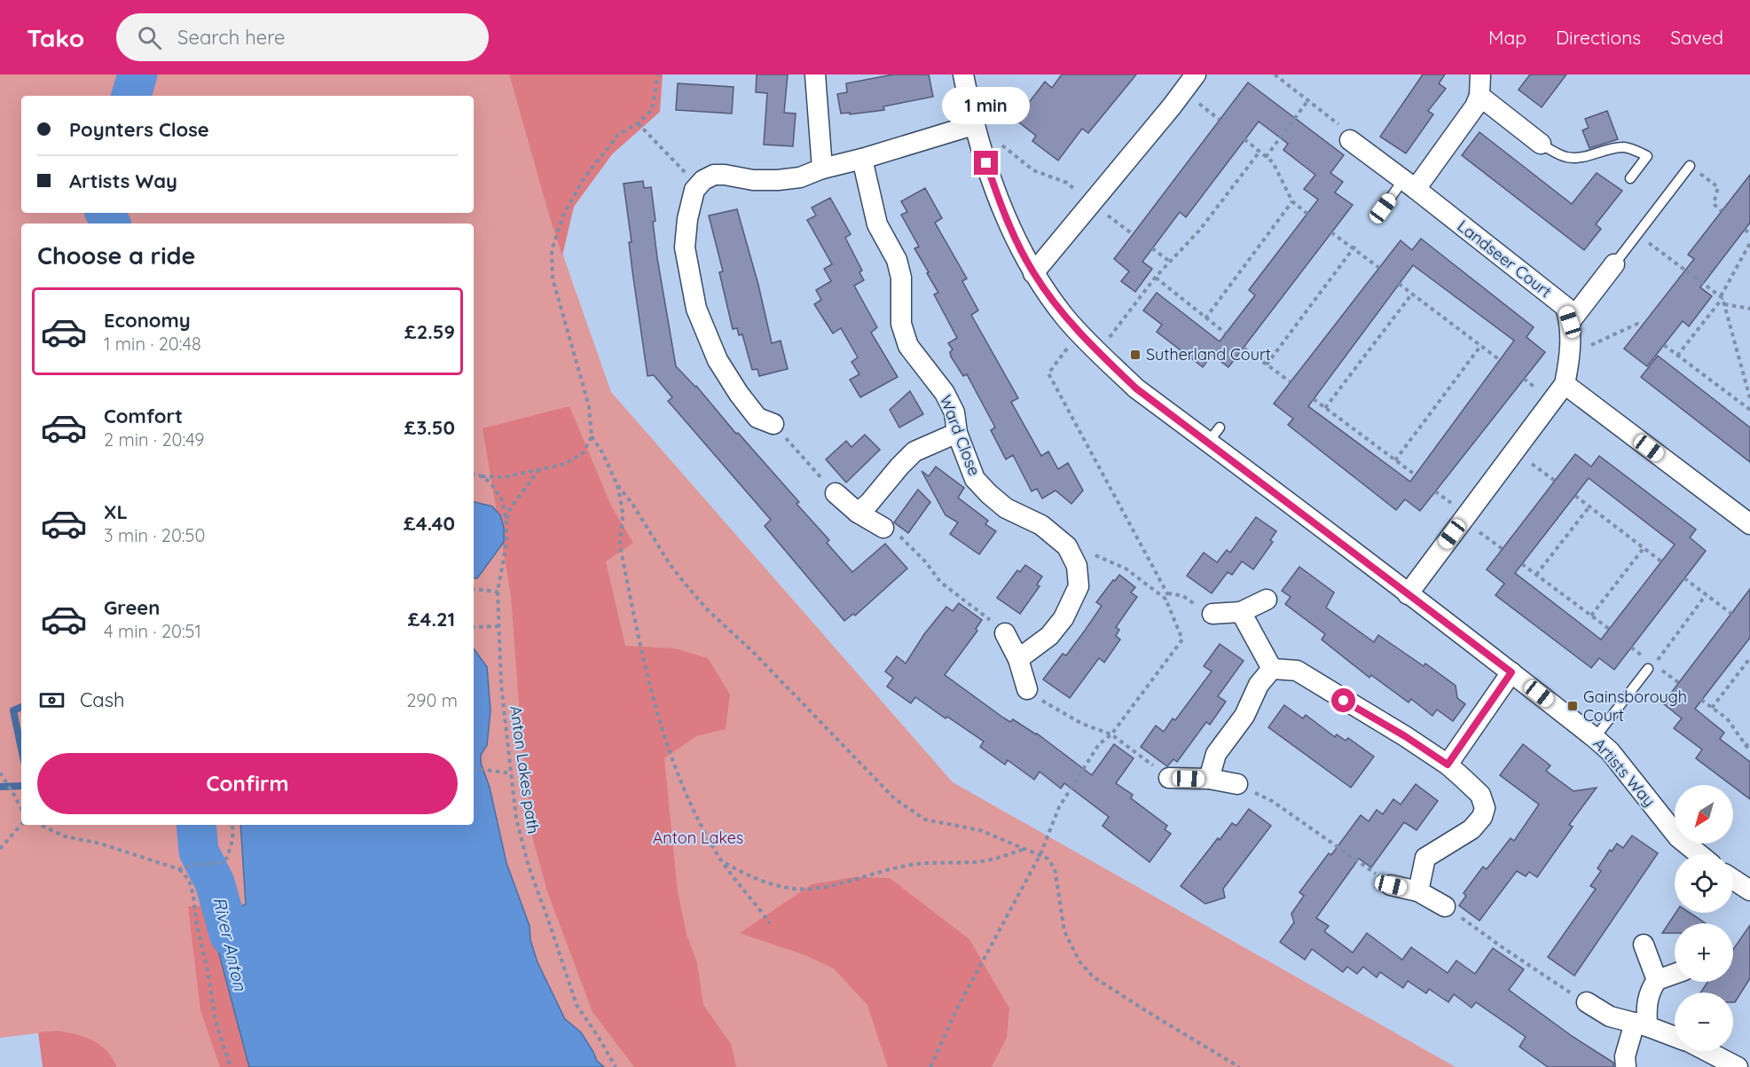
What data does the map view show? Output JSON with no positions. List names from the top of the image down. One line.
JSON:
{"streets":{"street":["Landseer Court","Ward Close","Artists Way"],"path":["Anton Lakes path"]},"water":["River Anton"],"parks":["Anton Lakes"],"places":{"transit":["Sutherland Court","Gainsborough Court"]},"north":"bottom left","page":{"header":"Tako","search":"Search here","nav":["Map","Directions","Saved"],"bubble":"1 min","banner":["Poynters Close","Artists Way"],"heading":"Choose a ride","list":[{"name":"Economy","note":"1 min · 20:48","value":"£2.59"},{"name":"Comfort","note":"2 min · 20:49","value":"£3.50"},{"name":"XL","note":"3 min · 20:50","value":"£4.40"},{"name":"Green","note":"4 min · 20:51","value":"£4.21"}],"pay":["Cash","290 m"],"buttons":"Confirm","map_buttons":["+","−"]}}
